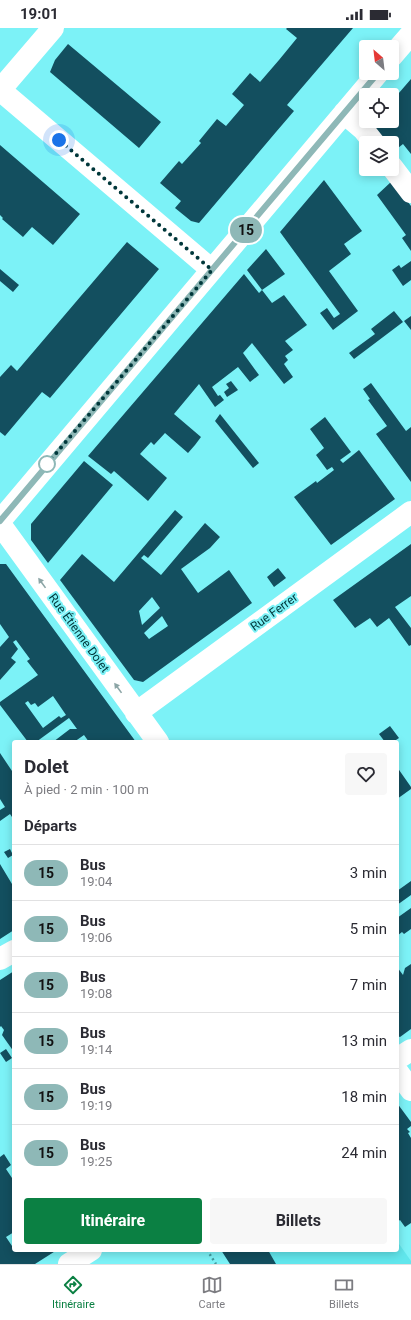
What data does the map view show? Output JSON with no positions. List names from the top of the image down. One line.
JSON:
{"streets":{"street":["Rue Ferrer","Rue Étienne Dolet"]},"crossings":[["Rue Ferrer","Rue Étienne Dolet"]],"one_way":["Rue Étienne Dolet"],"lines":["bus line 15"],"north":"top left","page":{"status":"19:01","on_map":"15","heading":[["Dolet","À pied · 2 min · 100 m"],"Départs"],"list":[{"mark":"15","name":"Bus","note":"19:04","value":"3 min"},{"mark":"15","name":"Bus","note":"19:06","value":"5 min"},{"mark":"15","name":"Bus","note":"19:08","value":"7 min"},{"mark":"15","name":"Bus","note":"19:14","value":"13 min"},{"mark":"15","name":"Bus","note":"19:19","value":"18 min"},{"mark":"15","name":"Bus","note":"19:25","value":"24 min"}],"buttons":["Itinéraire","Billets"],"tabs":["Itinéraire","Carte","Billets"]}}
